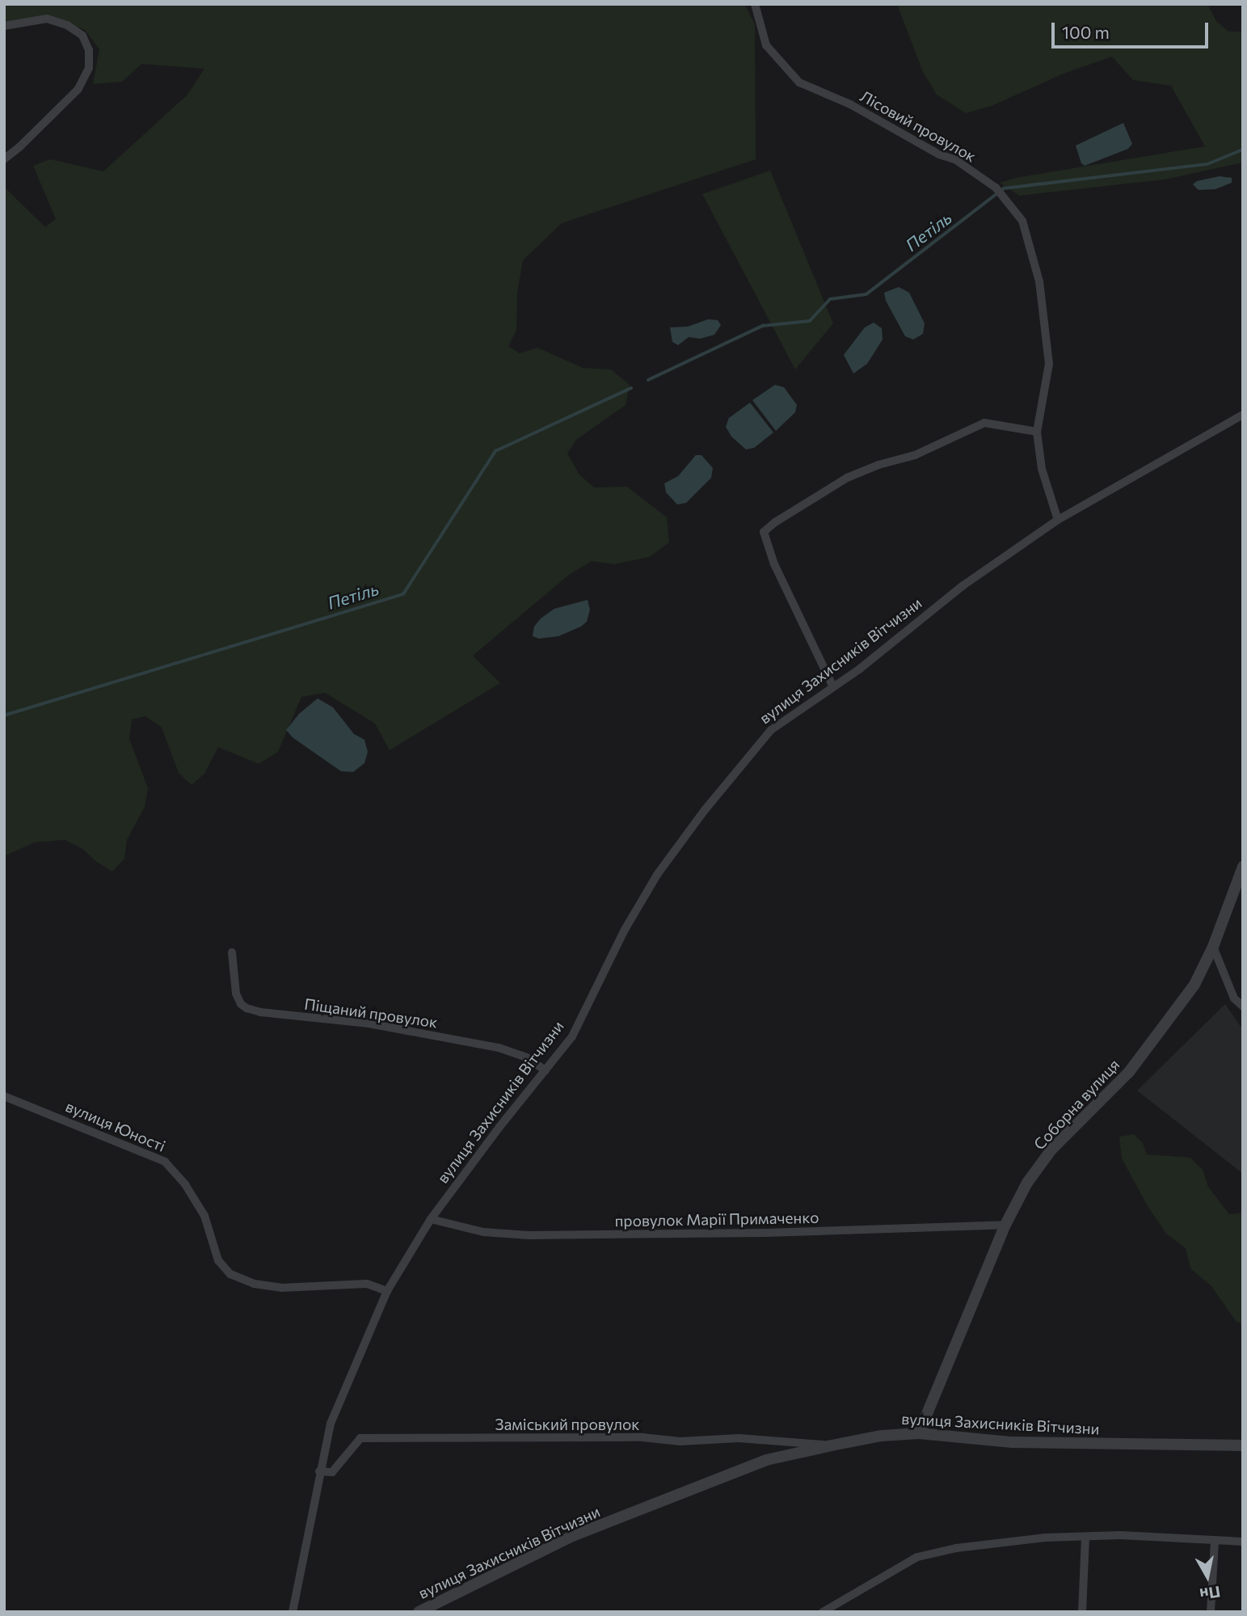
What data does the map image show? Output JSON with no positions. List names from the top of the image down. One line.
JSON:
{"streets":{"street":["Лісовий провулок","вулиця Захисників Вітчизни","Піщаний провулок","Соборна вулиця","вулиця Юності","провулок Марії Примаченко","Заміський провулок"]},"crossings":[["Лісовий провулок","вулиця Захисників Вітчизни"],["вулиця Захисників Вітчизни","Піщаний провулок"],["вулиця Захисників Вітчизни","Соборна вулиця"],["вулиця Захисників Вітчизни","вулиця Юності"],["вулиця Захисників Вітчизни","провулок Марії Примаченко"],["вулиця Захисників Вітчизни","Заміський провулок"],["Соборна вулиця","провулок Марії Примаченко"]],"water":["Петіль"],"scale_bar":"100 m","north":"bottom"}
